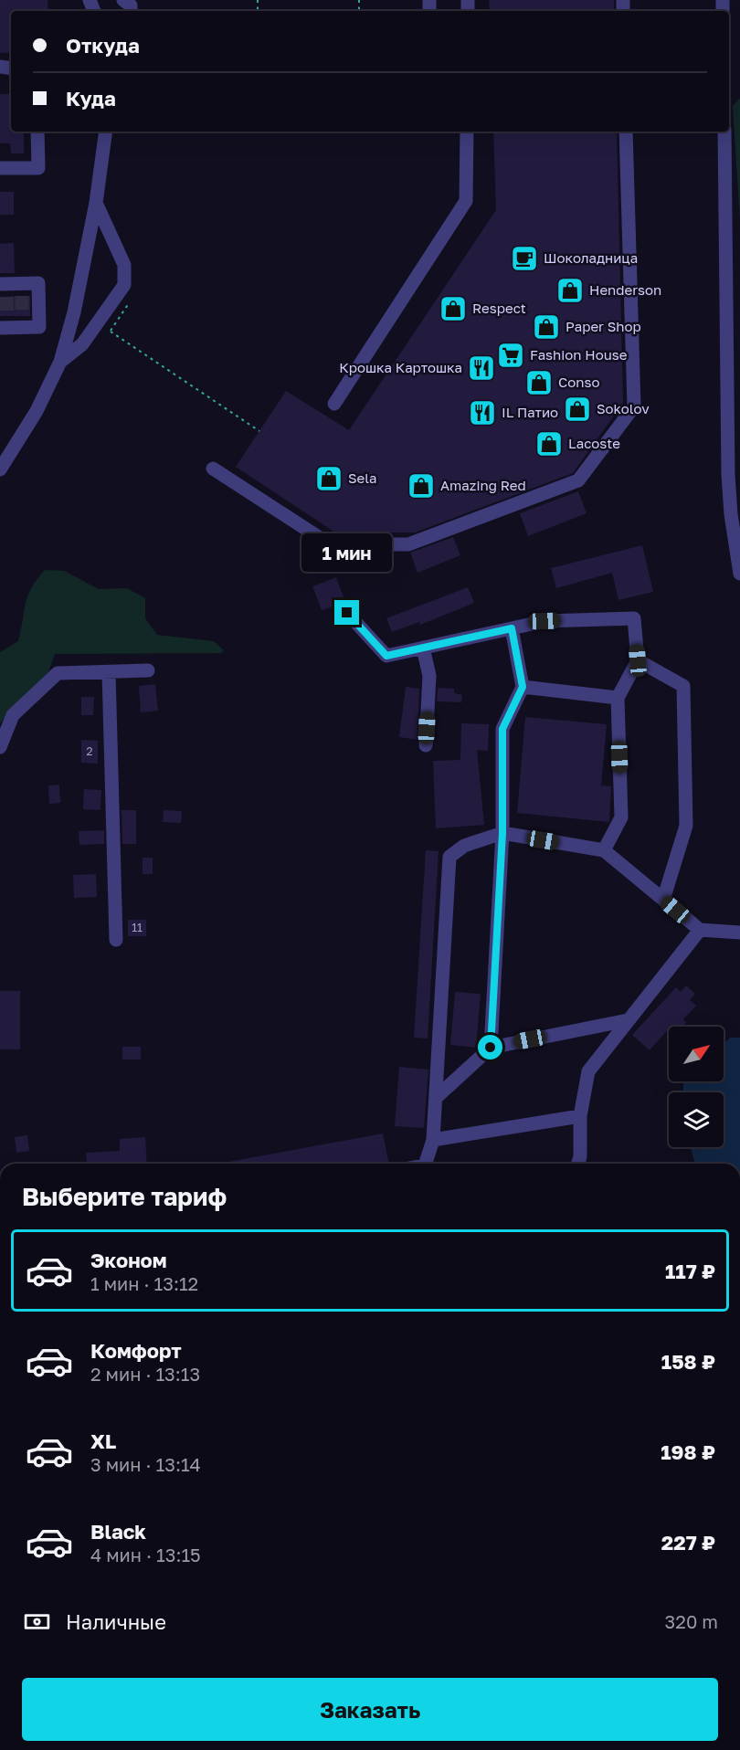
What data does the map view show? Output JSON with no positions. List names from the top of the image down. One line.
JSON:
{"places":{"cafe":["Шоколадница"],"shop":["Henderson","Respect","Paper Shop","Conso","Sokolov","Lacoste","Sela","Amazing Red"],"supermarket":["Fashion House"],"restaurant":["Крошка Картошка","IL Патио"]},"house_numbers":["2","11"],"north":"top right","page":{"banner":["Откуда","Куда"],"bubble":"1 мин","heading":"Выберите тариф","list":[{"name":"Эконом","note":"1 мин · 13:12","value":"117 ₽"},{"name":"Комфорт","note":"2 мин · 13:13","value":"158 ₽"},{"name":"XL","note":"3 мин · 13:14","value":"198 ₽"},{"name":"Black","note":"4 мин · 13:15","value":"227 ₽"}],"pay":["Наличные","320 m"],"buttons":"Заказать"}}
